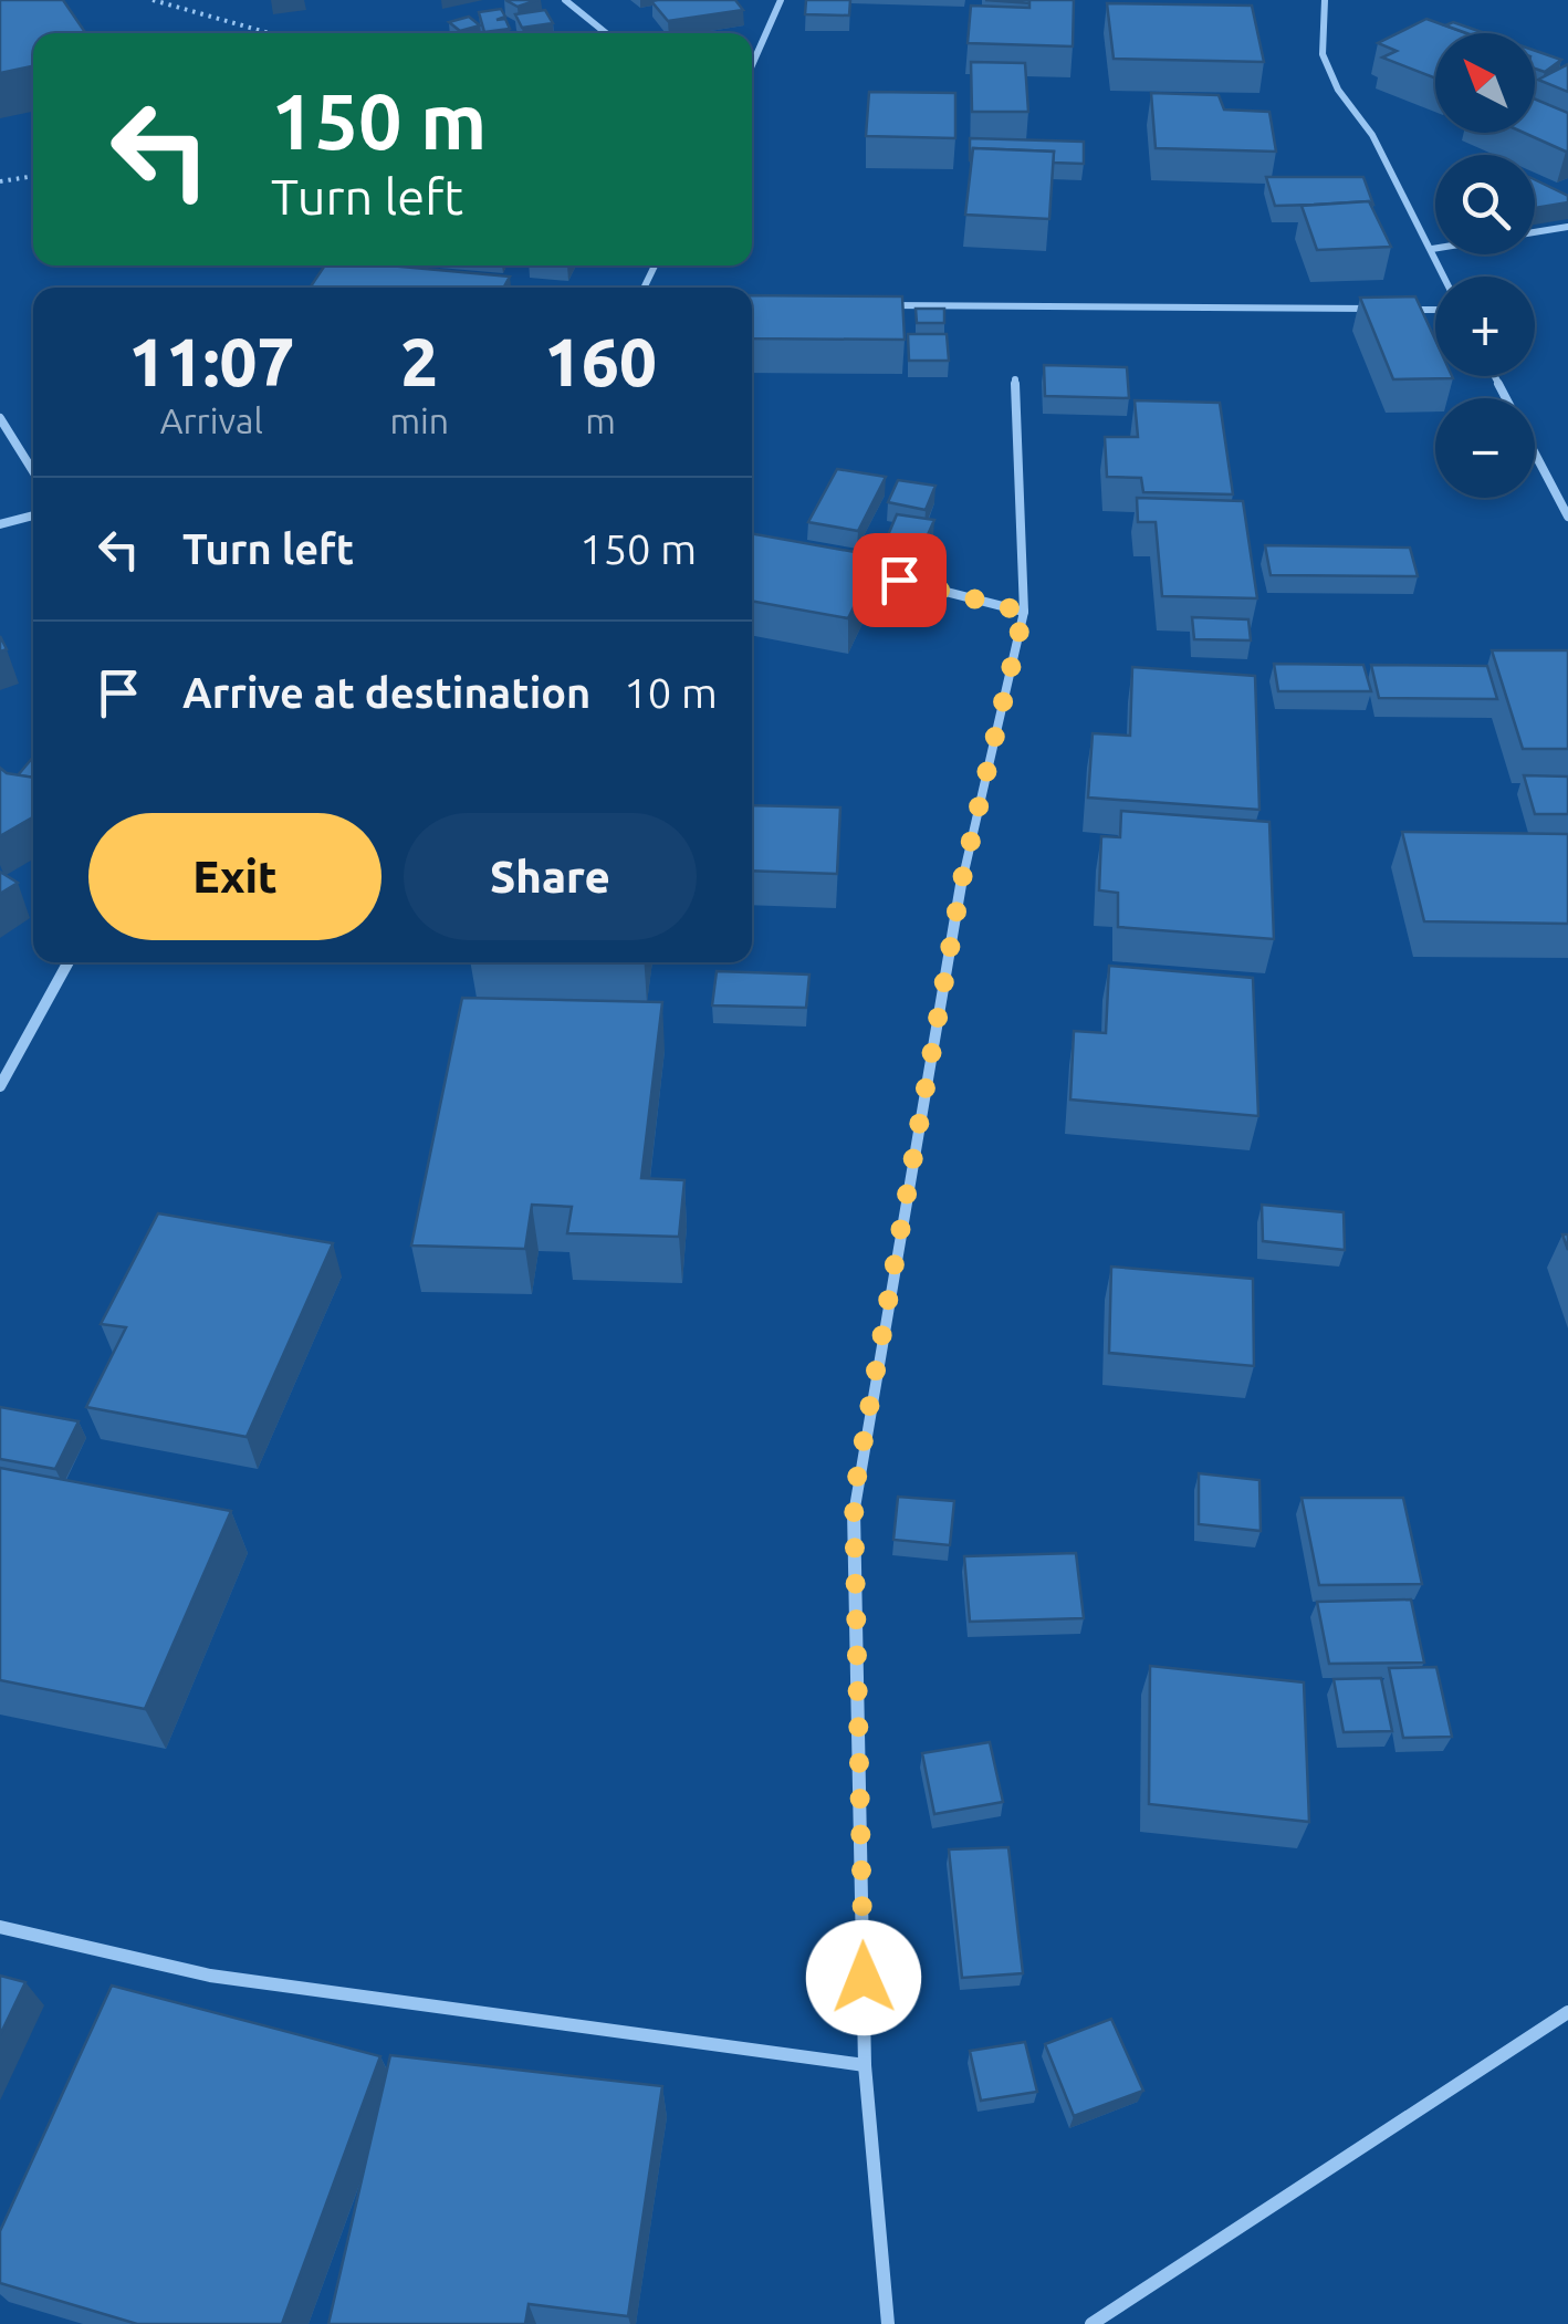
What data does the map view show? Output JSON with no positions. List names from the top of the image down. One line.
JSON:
{"north":"top left","page":{"map_buttons":["+","−"],"turn":["150 m","Turn left"],"eta":["11:07","Arrival","2","min","160","m"],"list":[{"name":"Turn left","value":"150 m"},{"name":"Arrive at destination","value":"10 m"}],"buttons":["Exit","Share"]}}
